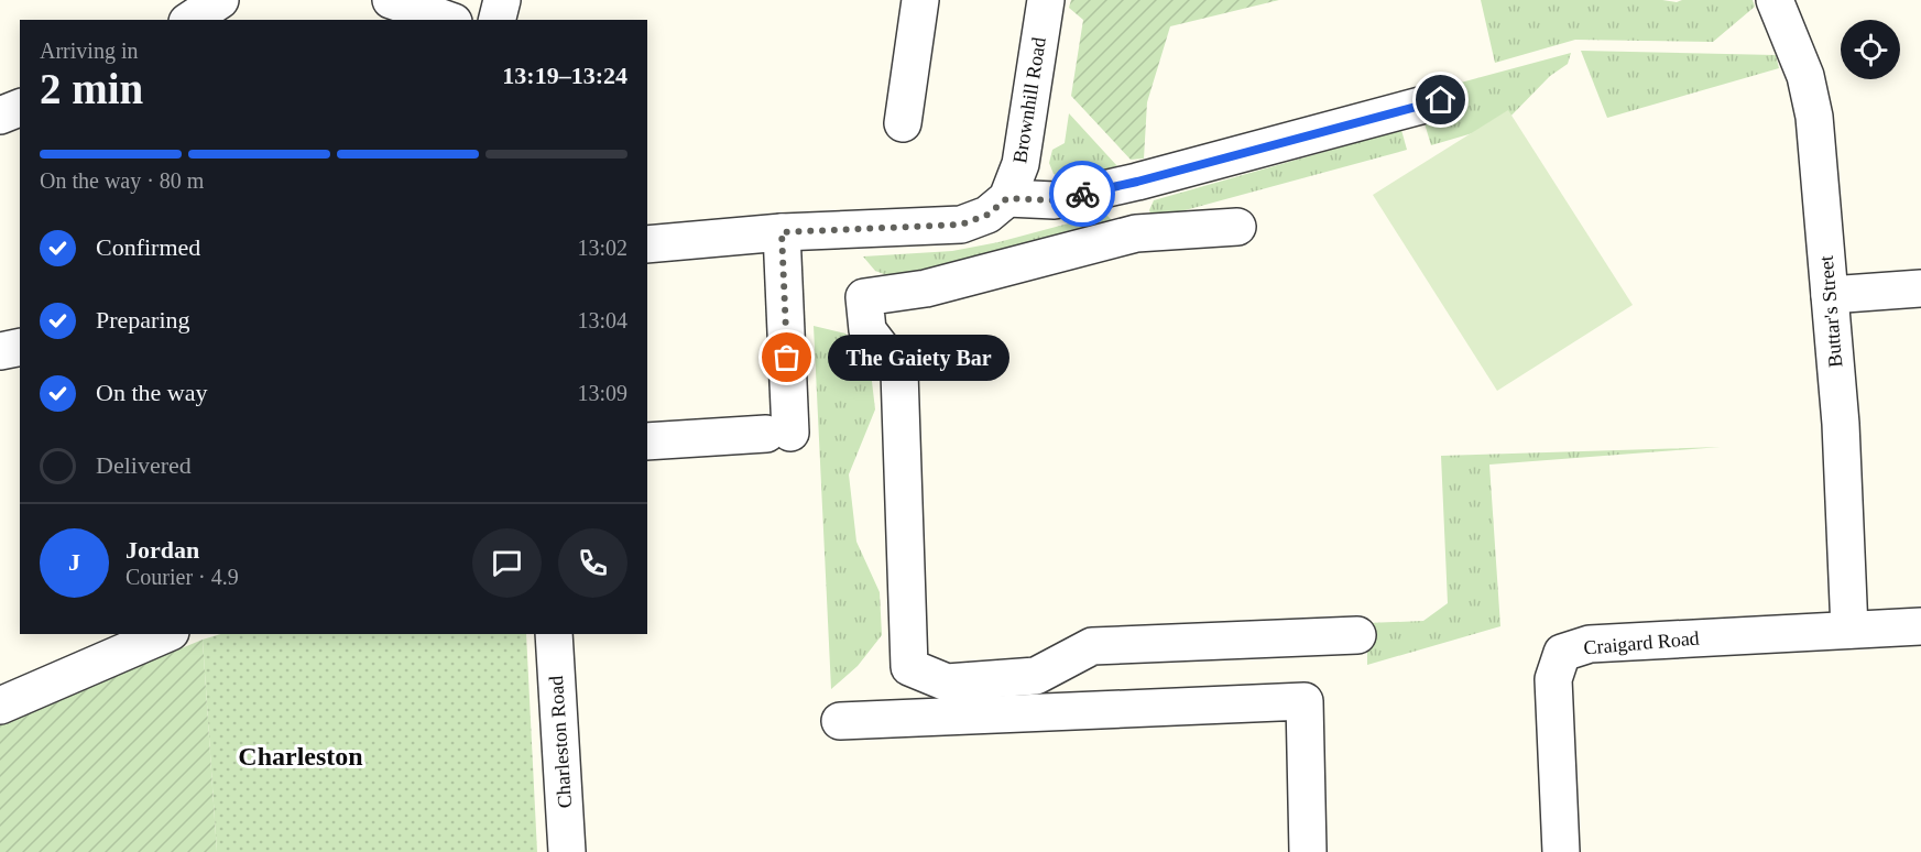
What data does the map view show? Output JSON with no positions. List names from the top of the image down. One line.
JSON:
{"streets":{"street":["Brownhill Road","Buttar's Street","Craigard Road","Charleston Road"]},"crossings":[["Buttar's Street","Craigard Road"]],"districts":["Charleston"],"places":["The Gaiety Bar"],"page":{"heading":["2 min","Arriving in","13:19–13:24"],"panel":["Jordan","Courier · 4.9"],"bar":"On the way · 80 m","list":[["Confirmed","13:02"],["Preparing","13:04"],["On the way","13:09"],"Delivered"],"bubble":"The Gaiety Bar","round":"J"}}
